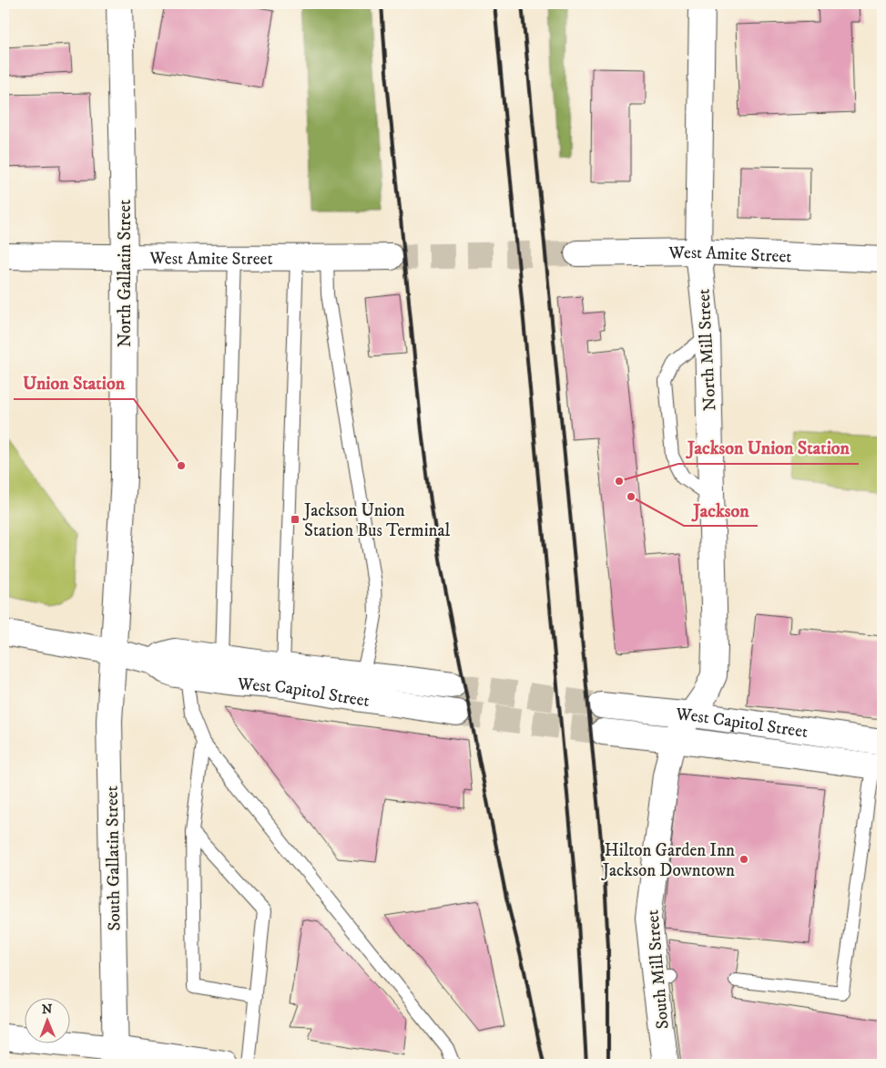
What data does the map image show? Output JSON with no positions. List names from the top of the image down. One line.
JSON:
{"streets":{"main road":["West Amite Street","North Gallatin Street","North Mill Street","West Capitol Street","South Gallatin Street","South Mill Street"]},"crossings":[["West Amite Street","North Gallatin Street"],["West Amite Street","North Mill Street"],["North Gallatin Street","West Capitol Street"],["North Gallatin Street","South Gallatin Street"],["North Mill Street","West Capitol Street"],["North Mill Street","South Mill Street"],["West Capitol Street","South Gallatin Street"],["West Capitol Street","South Mill Street"]],"places":{"other":["Union Station","Jackson Union Station","Jackson","Hilton Garden Inn Jackson Downtown"],"transit":["Jackson Union Station Bus Terminal"]},"north":"top"}
